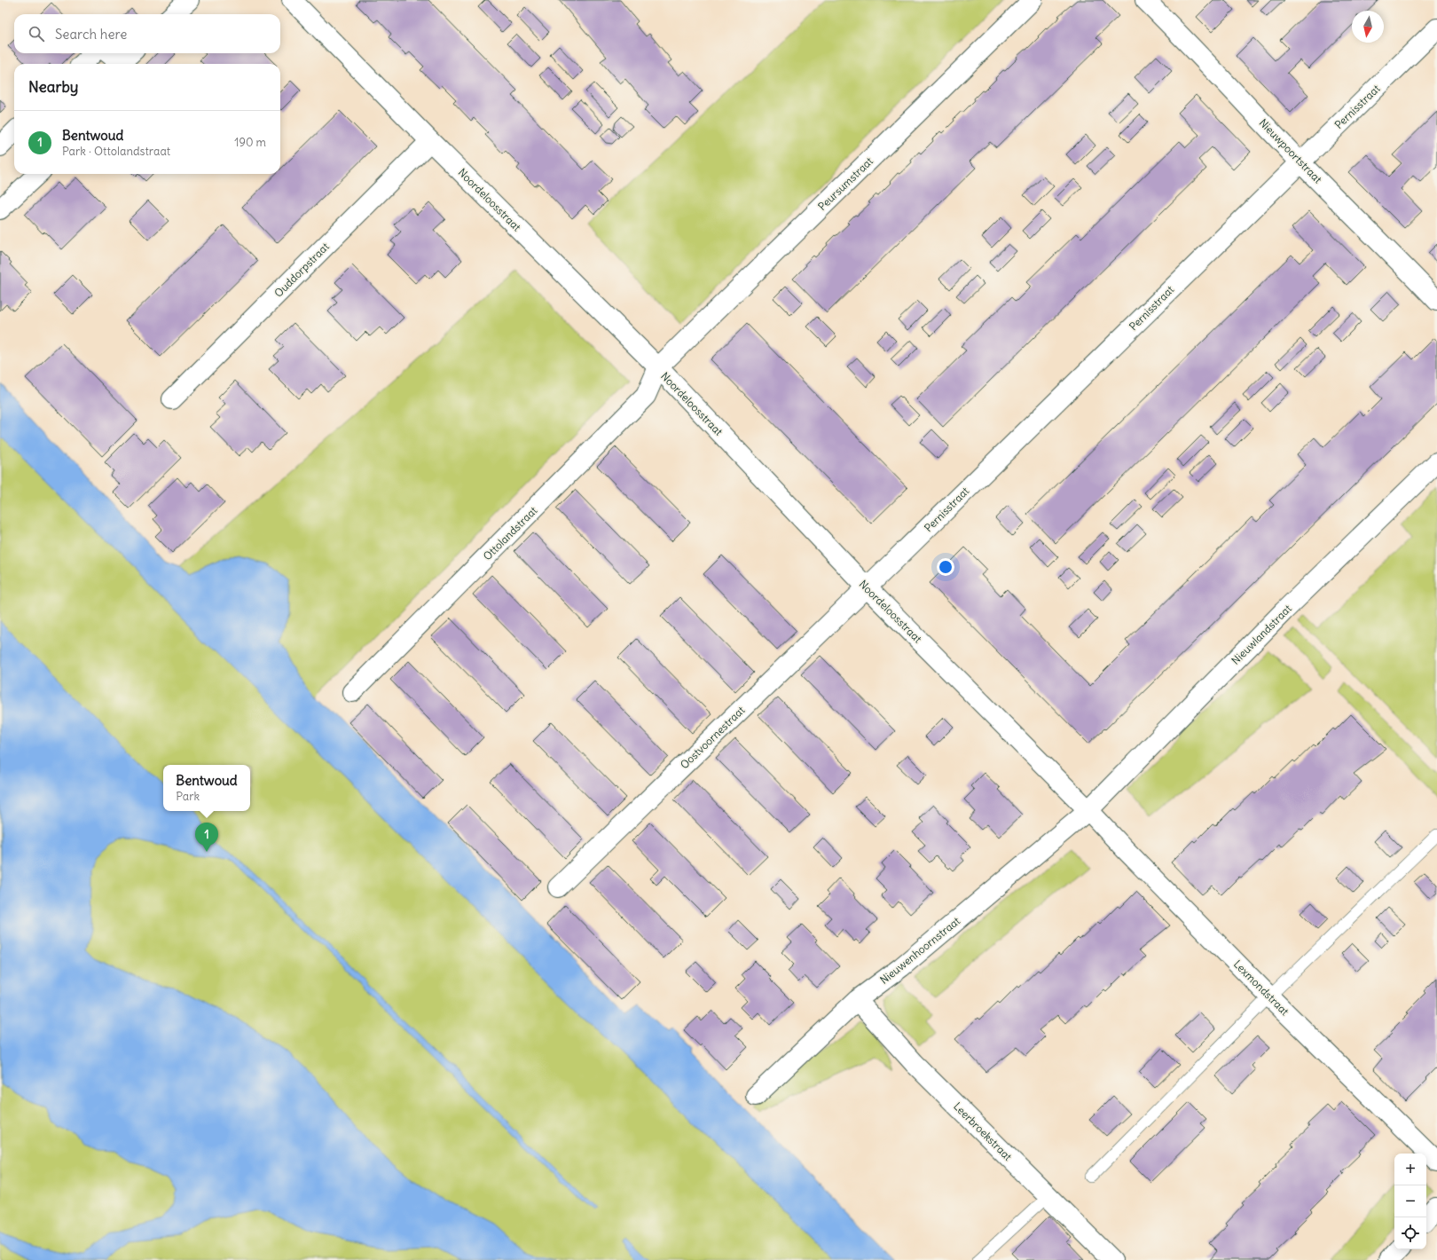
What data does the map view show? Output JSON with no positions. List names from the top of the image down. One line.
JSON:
{"streets":{"street":["Pernisstraat","Nieuwpoortstraat","Peursumstraat","Noordeloosstraat","Ouddorpstraat","Ottolandstraat","Nieuwlandstraat","Oostvoornestraat","Nieuwenhoornstraat","Lexmondstraat","Leerbroekstraat"]},"crossings":[["Pernisstraat","Nieuwpoortstraat"],["Pernisstraat","Noordeloosstraat"],["Pernisstraat","Oostvoornestraat"],["Peursumstraat","Noordeloosstraat"],["Peursumstraat","Ottolandstraat"],["Noordeloosstraat","Ouddorpstraat"],["Noordeloosstraat","Ottolandstraat"],["Noordeloosstraat","Nieuwlandstraat"],["Noordeloosstraat","Oostvoornestraat"],["Noordeloosstraat","Nieuwenhoornstraat"],["Noordeloosstraat","Lexmondstraat"],["Nieuwlandstraat","Nieuwenhoornstraat"],["Nieuwlandstraat","Lexmondstraat"],["Nieuwenhoornstraat","Lexmondstraat"],["Nieuwenhoornstraat","Leerbroekstraat"]],"north":"bottom","page":{"search":"Search here","heading":"Nearby","list":[{"mark":"1","name":"Bentwoud","note":"Park · Ottolandstraat","value":"190 m"}],"popup":["Bentwoud","Park"],"pins":"1","map_buttons":["+","−"]}}
